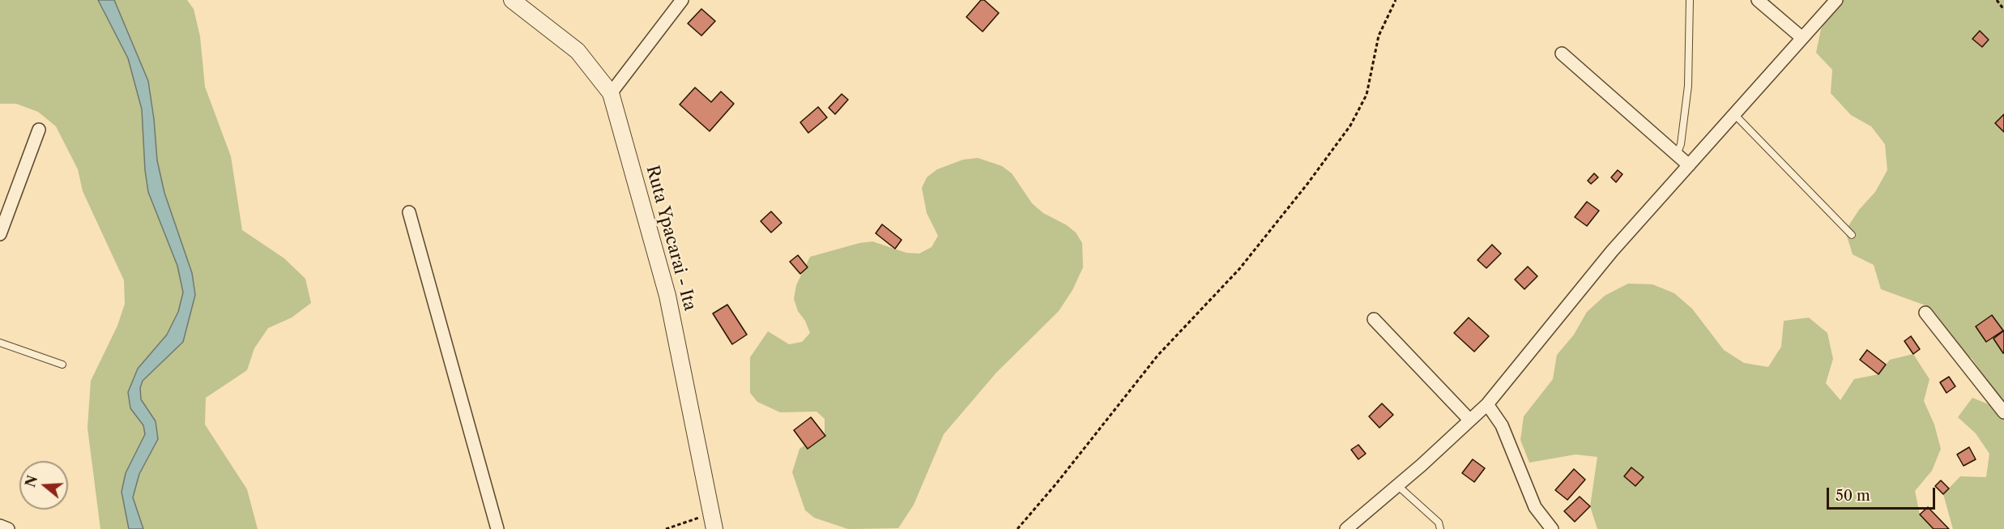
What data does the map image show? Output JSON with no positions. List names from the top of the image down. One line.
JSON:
{"streets":{"street":["Ruta Ypacarai - Ita"]},"scale_bar":"50 m","north":"left"}
